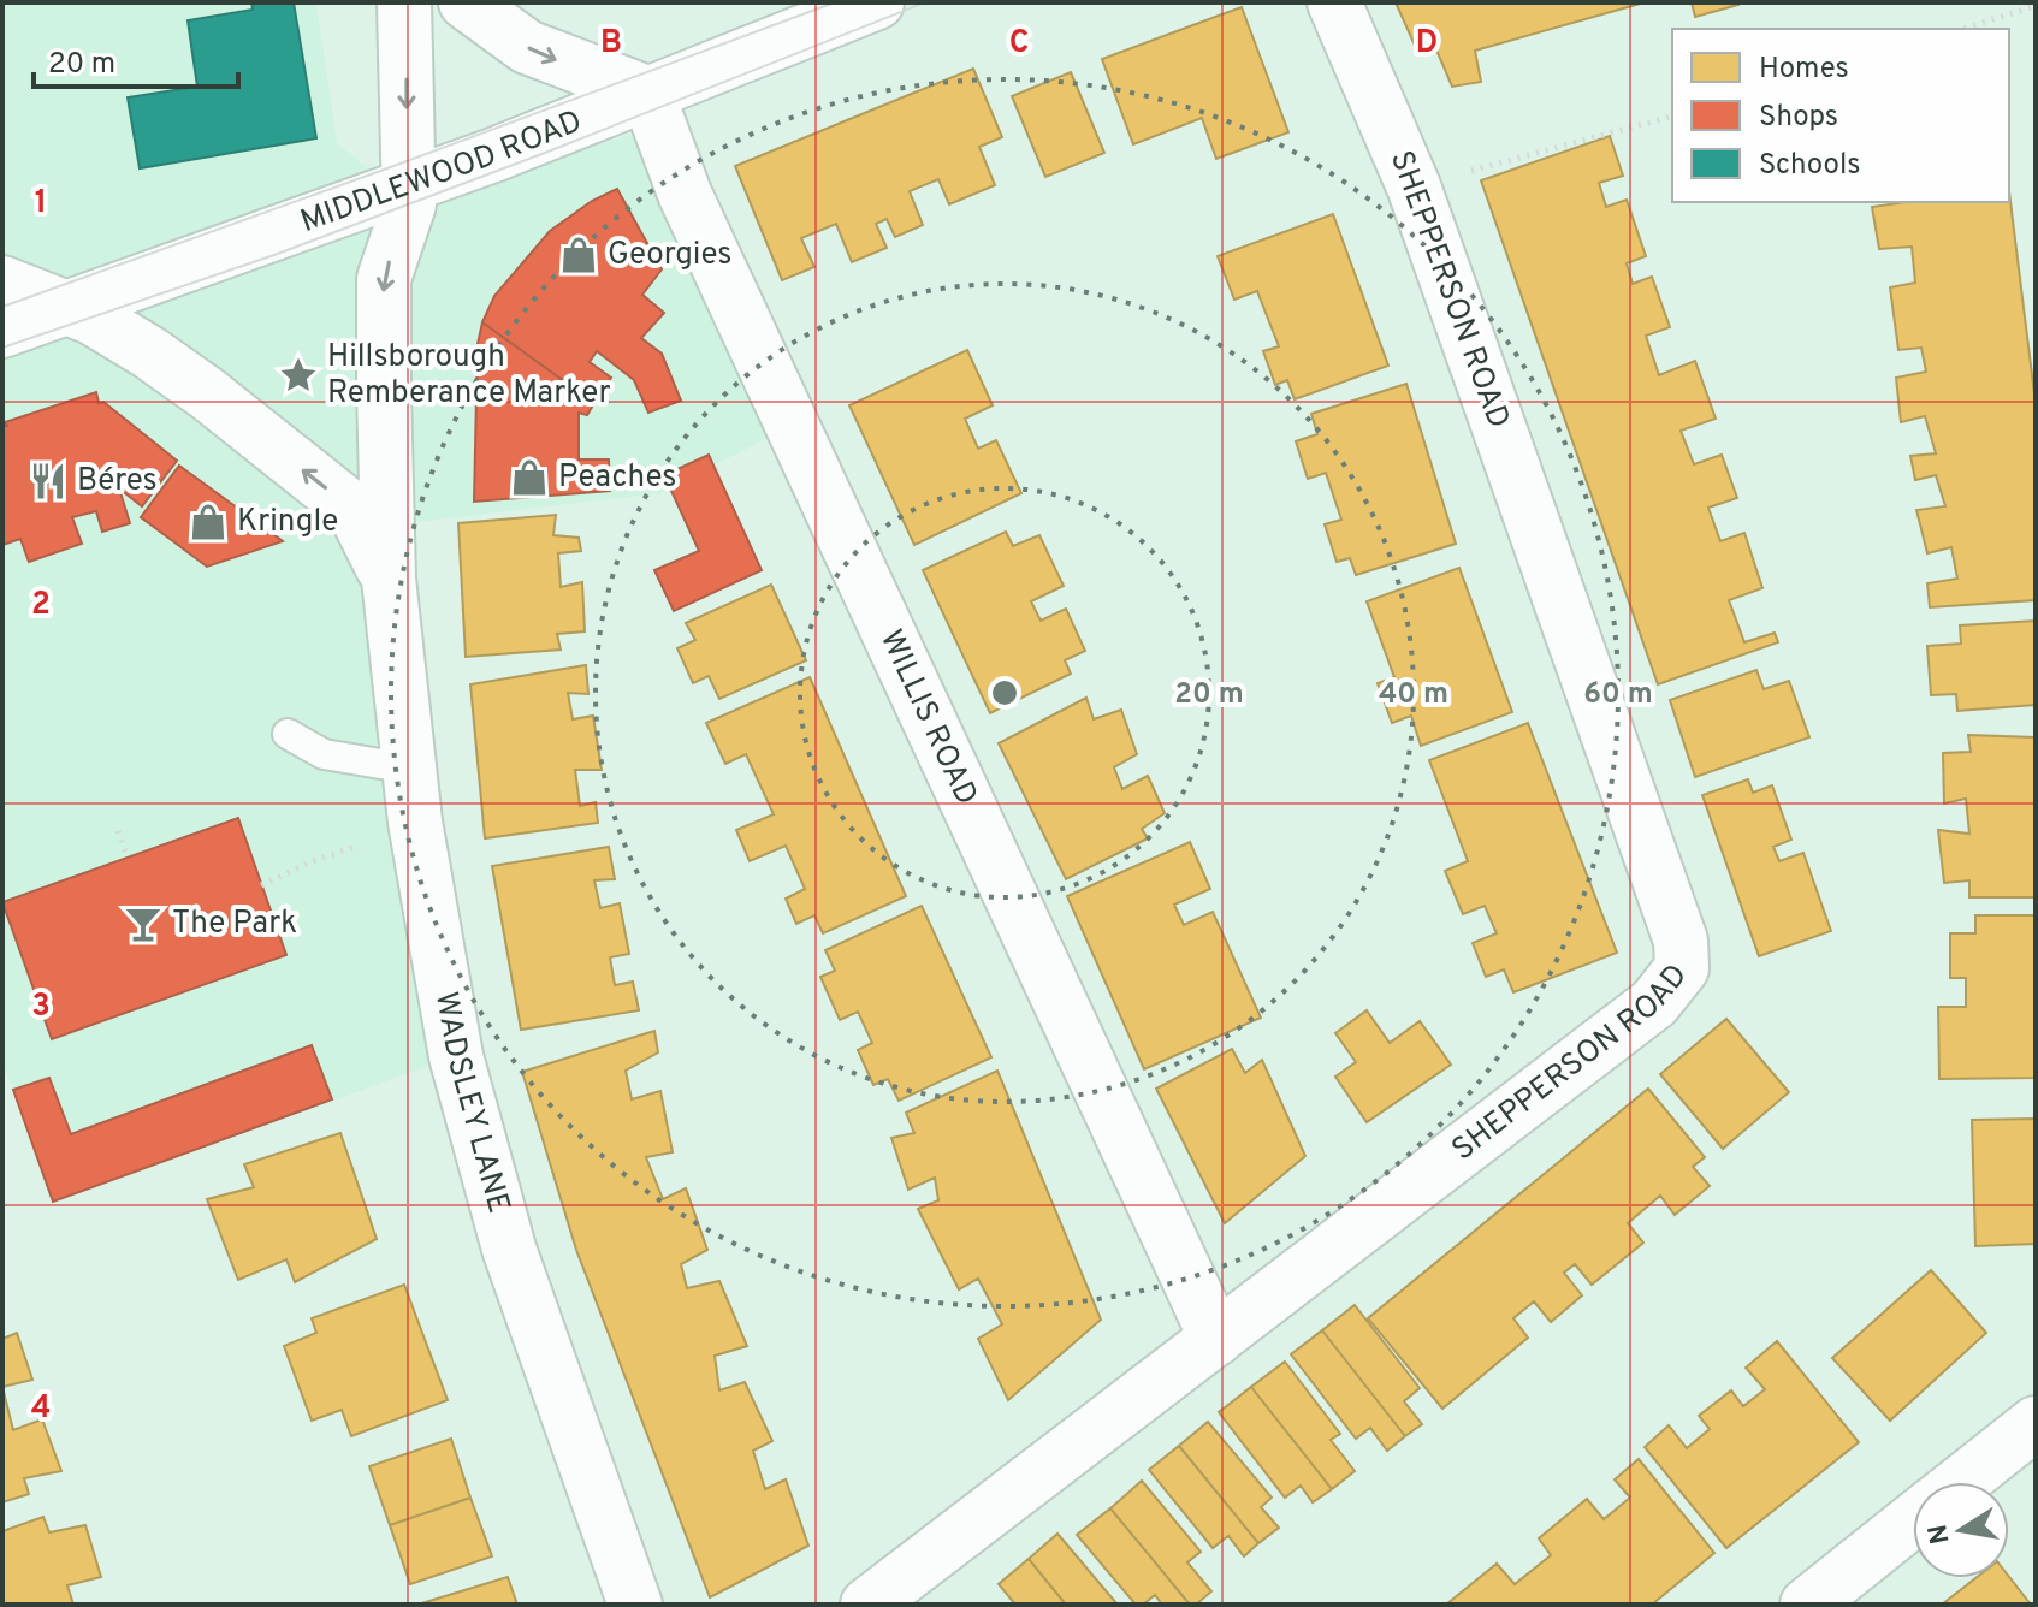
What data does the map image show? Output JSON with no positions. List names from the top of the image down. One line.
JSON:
{"streets":{"street":["MIDDLEWOOD ROAD","SHEPPERSON ROAD","WILLIS ROAD","WADSLEY LANE"]},"crossings":[["MIDDLEWOOD ROAD","WILLIS ROAD"],["MIDDLEWOOD ROAD","WADSLEY LANE"],["SHEPPERSON ROAD","WILLIS ROAD"]],"places":{"shop":["Georgies","Peaches","Kringle"],"place":["Hillsborough Remberance Marker"],"restaurant":["Béres"],"bar":["The Park"]},"legend":["Homes","Shops","Schools"],"scale_bar":"20 m","north":"left","grid":{"columns":["B","C","D"],"rows":["1","2","3","4"]},"rings":["20 m","40 m","60 m"]}
